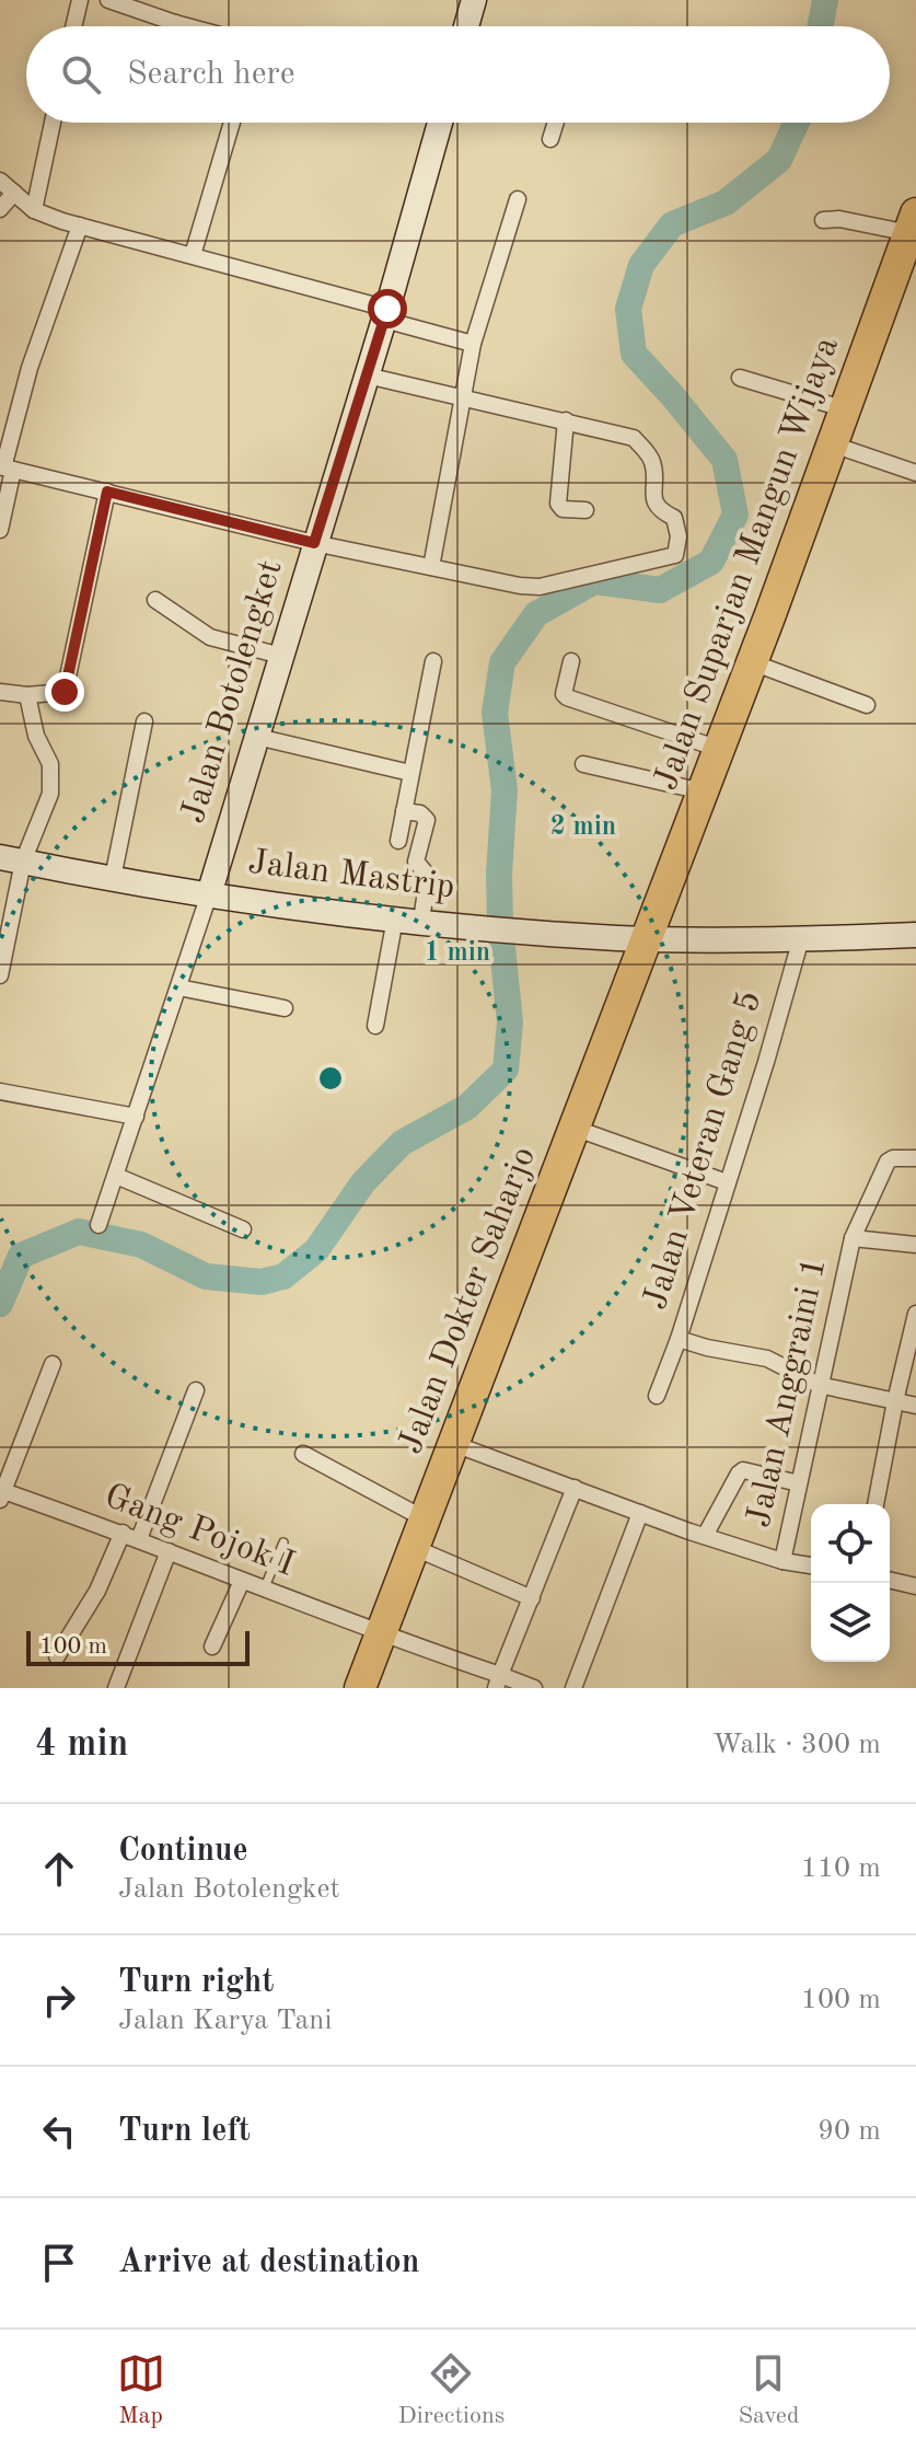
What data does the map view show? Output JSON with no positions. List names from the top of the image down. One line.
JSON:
{"streets":{"highway":["Jalan Suparjan Mangun Wijaya","Jalan Dokter Saharjo"],"street":["Jalan Botolengket","Jalan Mastrip","Jalan Veteran Gang 5","Jalan Anggraini 1","Gang Pojok I"]},"crossings":[["Jalan Suparjan Mangun Wijaya","Jalan Mastrip"],["Jalan Suparjan Mangun Wijaya","Jalan Dokter Saharjo"],["Jalan Botolengket","Jalan Mastrip"],["Jalan Mastrip","Jalan Veteran Gang 5"],["Jalan Mastrip","Jalan Dokter Saharjo"],["Jalan Veteran Gang 5","Jalan Anggraini 1"],["Jalan Dokter Saharjo","Gang Pojok I"]],"scale_bar":"100 m","page":{"search":"Search here","scale":"100 m","heading":["4 min","Walk · 300 m"],"list":[["Continue","Jalan Botolengket","110 m"],["Turn right","Jalan Karya Tani","100 m"],["Turn left","90 m"],"Arrive at destination"],"nav":["Map","Directions","Saved"]},"rings":["2 min","1 min"]}
